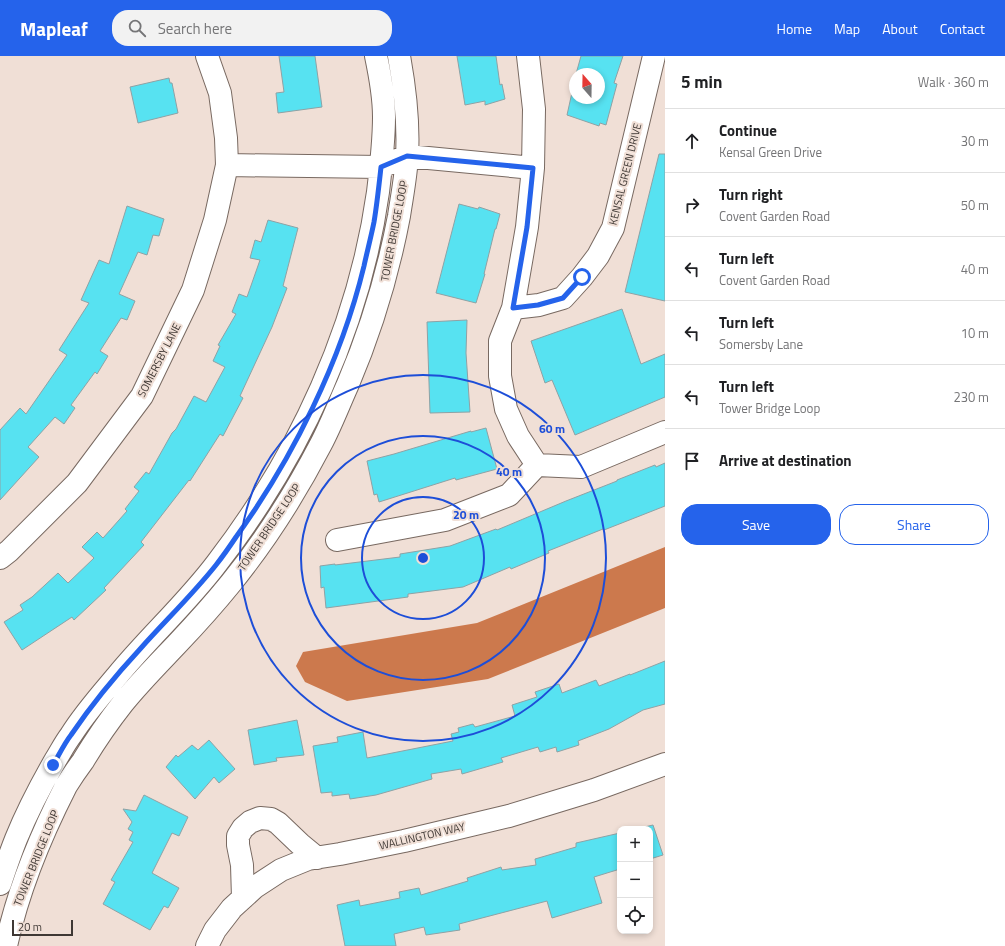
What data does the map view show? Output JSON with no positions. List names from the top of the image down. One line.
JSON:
{"streets":{"street":["KENSAL GREEN DRIVE","TOWER BRIDGE LOOP","SOMERSBY LANE","WALLINGTON WAY"]},"scale_bar":"20 m","north":"top","page":{"header":"Mapleaf","search":"Search here","nav":["Home","Map","About","Contact"],"heading":["5 min","Walk · 360 m"],"list":[["Continue","Kensal Green Drive","30 m"],["Turn right","Covent Garden Road","50 m"],["Turn left","Covent Garden Road","40 m"],["Turn left","Somersby Lane","10 m"],["Turn left","Tower Bridge Loop","230 m"],"Arrive at destination"],"buttons":["Save","Share"],"map_buttons":["+","−"],"scale":"20 m"},"rings":["60 m","40 m","20 m"]}
